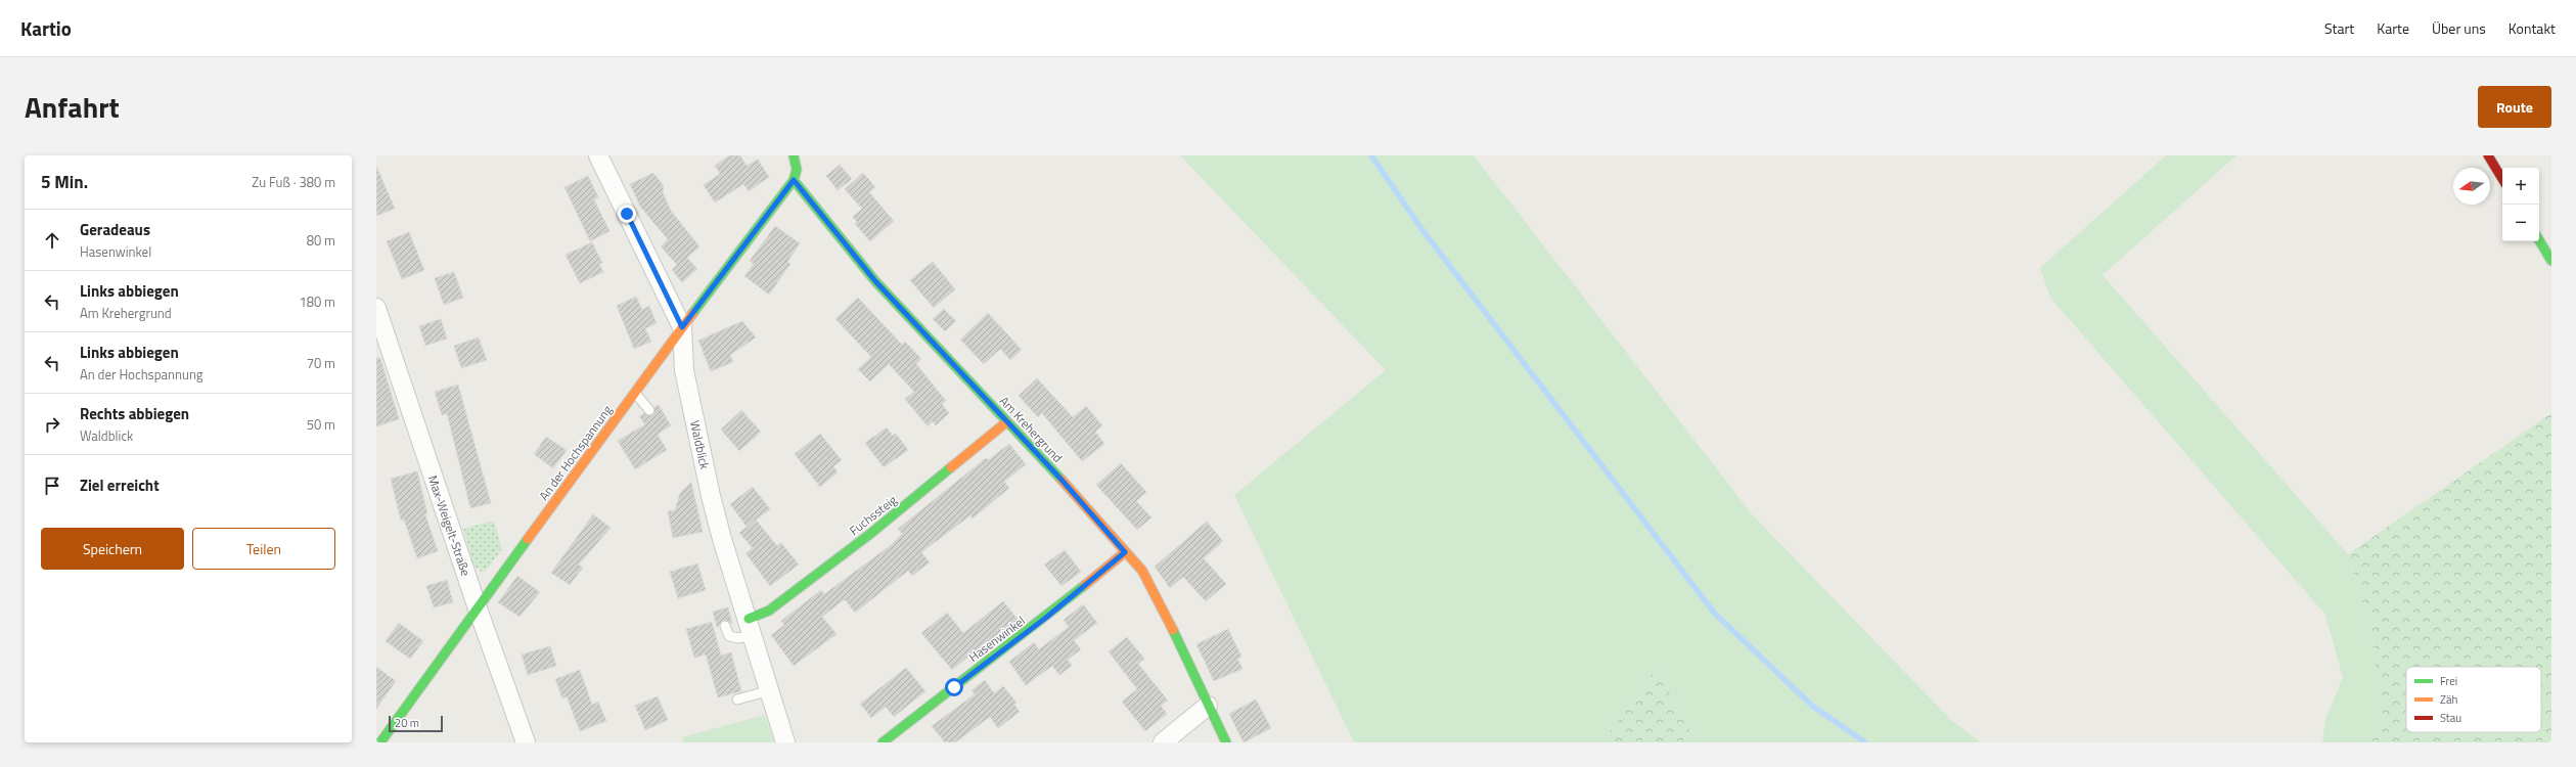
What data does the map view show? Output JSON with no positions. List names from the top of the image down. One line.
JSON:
{"streets":{"street":["Am Krehergrund","Waldblick","An der Hochspannung","Fuchssteig","Max-Weigelt-Straße","Hasenwinkel"]},"crossings":[["Am Krehergrund","An der Hochspannung"],["Am Krehergrund","Fuchssteig"],["Am Krehergrund","Hasenwinkel"],["Waldblick","An der Hochspannung"],["Waldblick","Fuchssteig"],["An der Hochspannung","Max-Weigelt-Straße"]],"legend":["Frei","Zäh","Stau"],"scale_bar":"20 m","north":"left","page":{"header":"Kartio","nav":["Start","Karte","Über uns","Kontakt"],"title":"Anfahrt","buttons":["Route",["Speichern","Teilen"]],"heading":["5 Min.","Zu Fuß · 380 m"],"map_buttons":["+","−"],"list":[["Geradeaus","Hasenwinkel","80 m"],["Links abbiegen","Am Krehergrund","180 m"],["Links abbiegen","An der Hochspannung","70 m"],["Rechts abbiegen","Waldblick","50 m"],"Ziel erreicht"],"scale":"20 m"}}
